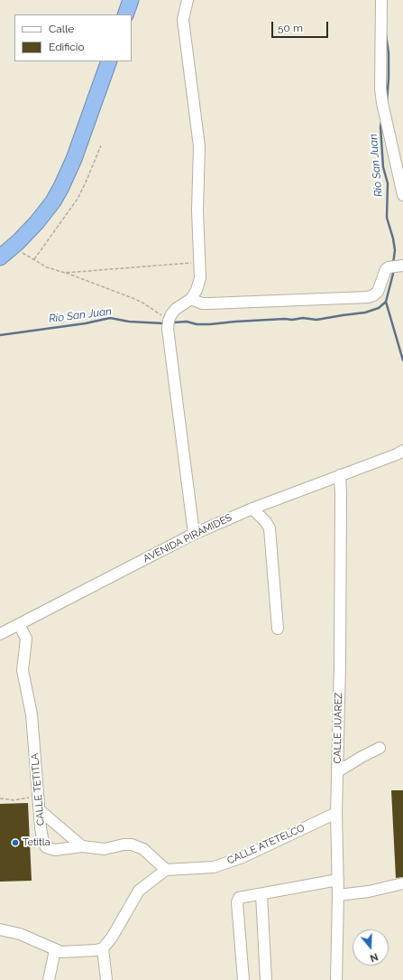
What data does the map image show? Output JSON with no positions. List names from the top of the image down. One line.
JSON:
{"streets":{"street":["AVENIDA PIRÁMIDES","CALLE JUÁREZ","CALLE TETITLA","CALLE ATETELCO"]},"crossings":[["AVENIDA PIRÁMIDES","CALLE JUÁREZ"],["AVENIDA PIRÁMIDES","CALLE TETITLA"],["CALLE JUÁREZ","CALLE ATETELCO"],["CALLE TETITLA","CALLE ATETELCO"]],"water":["Río San Juan"],"places":["Tetitla"],"legend":["Calle","Edificio"],"scale_bar":"50 m","north":"bottom"}
